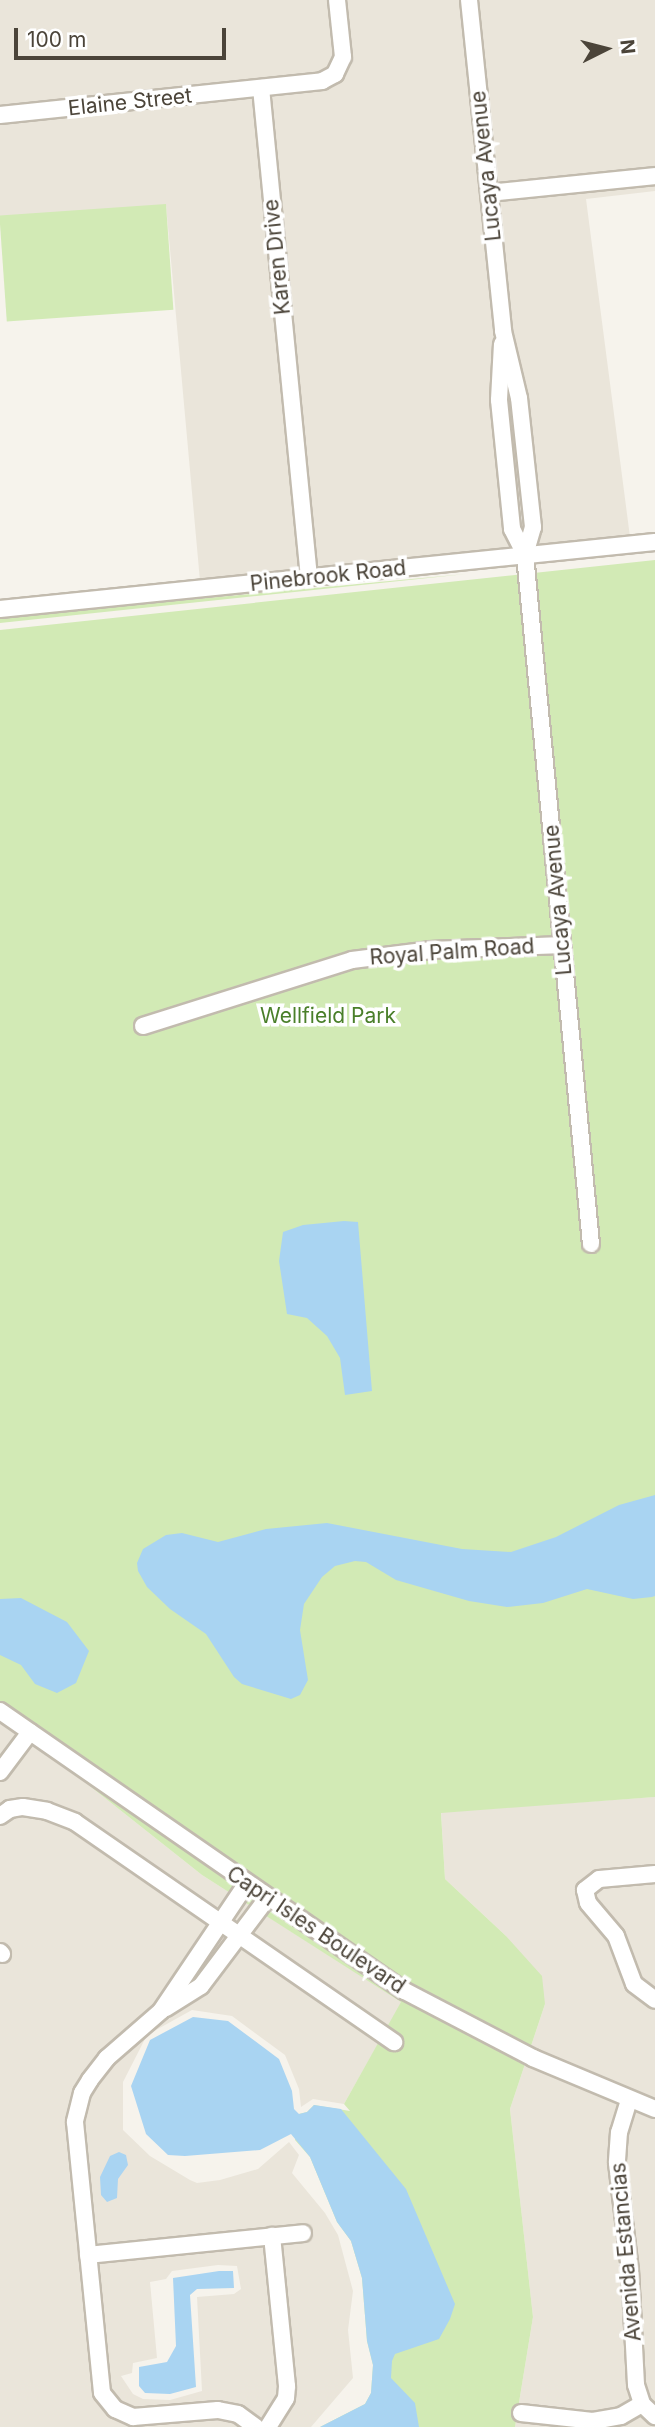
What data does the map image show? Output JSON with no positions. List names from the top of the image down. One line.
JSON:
{"streets":{"street":["Elaine Street","Lucaya Avenue","Karen Drive","Pinebrook Road","Royal Palm Road","Capri Isles Boulevard","Avenida Estancias"]},"crossings":[["Elaine Street","Karen Drive"],["Lucaya Avenue","Pinebrook Road"],["Lucaya Avenue","Royal Palm Road"],["Karen Drive","Pinebrook Road"],["Capri Isles Boulevard","Avenida Estancias"]],"parks":["Wellfield Park"],"scale_bar":"100 m","north":"right"}
